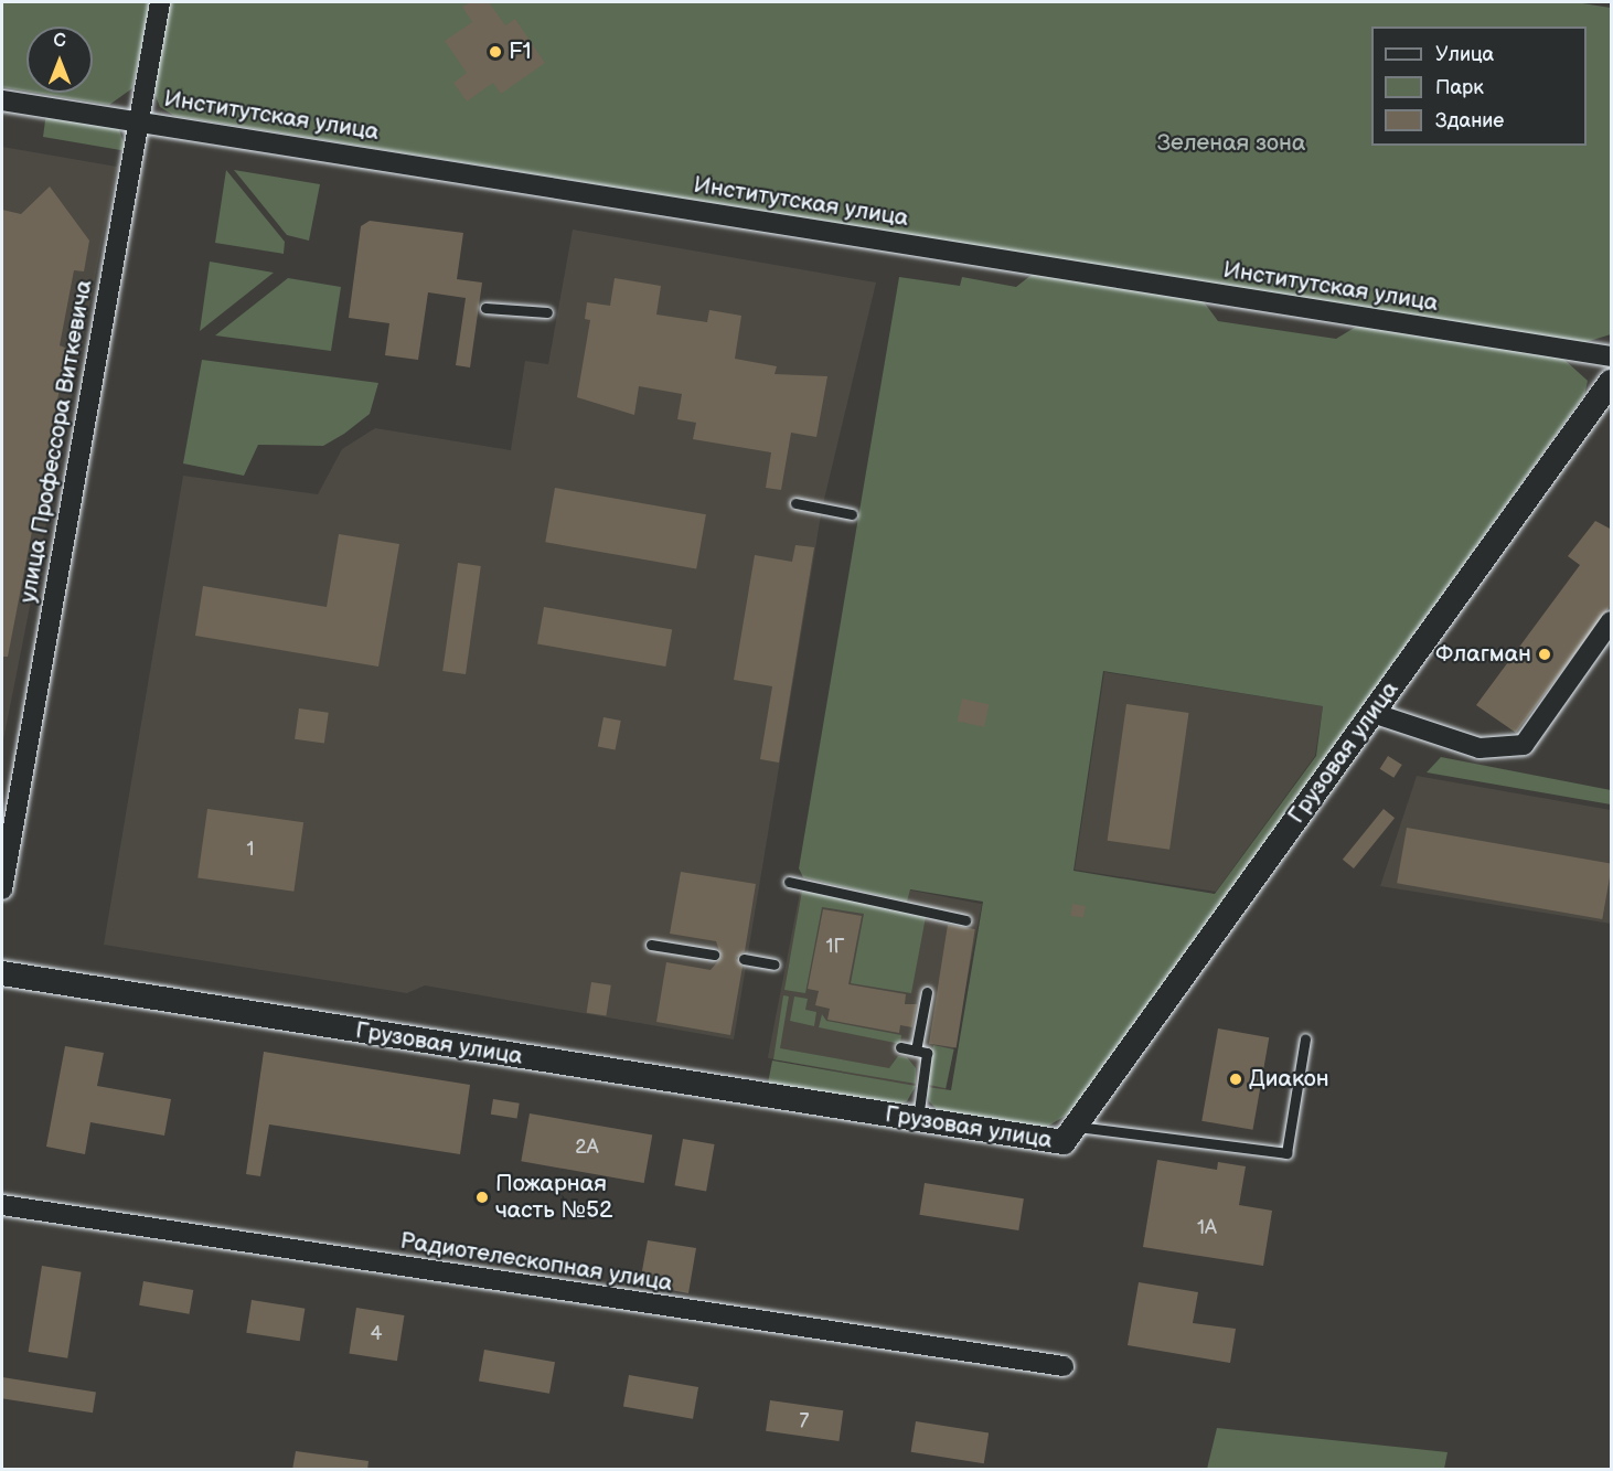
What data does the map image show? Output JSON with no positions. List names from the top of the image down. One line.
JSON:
{"streets":{"street":["Институтская улица","улица Профессора Виткевича","Грузовая улица","Радиотелескопная улица"]},"crossings":[["Институтская улица","улица Профессора Виткевича"]],"parks":["Зеленая зона"],"places":["F1","Флагман","Диакон","Пожарная часть №52"],"house_numbers":["1","1Г","2А","1А","4","7"],"legend":["Улица","Парк","Здание"],"north":"top"}
